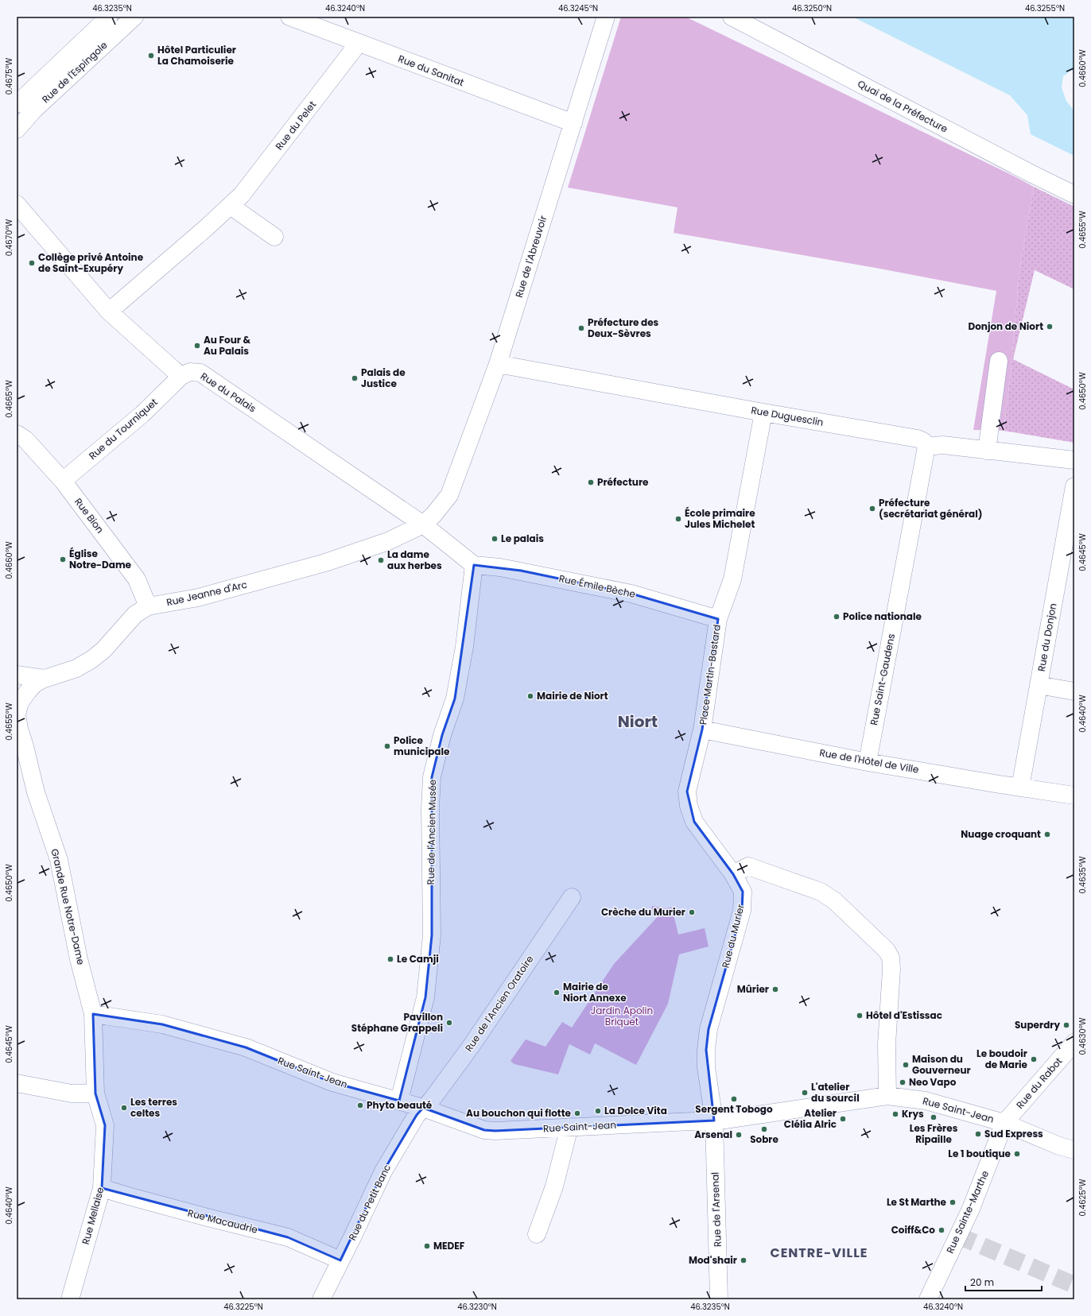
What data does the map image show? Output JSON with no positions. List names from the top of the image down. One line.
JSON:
{"streets":{"street":["Rue du Sanitat","Rue de l'Espingole","Quai de la Préfecture","Rue du Pelet","Rue de l'Abreuvoir","Rue du Palais","Rue Duguesclin","Rue du Tourniquet","Rue Bion","Rue Émile Bèche","Rue Jeanne d'Arc","Rue du Donjon","Place Martin-Bastard","Rue Saint-Gaudens","Rue de l'Hôtel de Ville","Rue de l'Ancien Musée","Grande Rue Notre-Dame","Rue du Murier","Rue de l'Ancien Oratoire","Rue Saint-Jean","Rue du Rabot","Rue du Petit Banc","Rue de l'Arsenal","Rue Sainte-Marthe","Rue Mellaise","Rue Macaudrie"]},"crossings":[["Rue du Sanitat","Rue du Pelet"],["Rue du Sanitat","Rue de l'Abreuvoir"],["Rue de l'Abreuvoir","Rue du Palais"],["Rue de l'Abreuvoir","Rue Duguesclin"],["Rue de l'Abreuvoir","Rue Jeanne d'Arc"],["Rue du Palais","Rue du Tourniquet"],["Rue du Palais","Rue Émile Bèche"],["Rue du Palais","Rue Jeanne d'Arc"],["Rue du Palais","Rue de l'Ancien Musée"],["Rue Duguesclin","Place Martin-Bastard"],["Rue Duguesclin","Rue Saint-Gaudens"],["Rue du Tourniquet","Rue Bion"],["Rue Bion","Rue Jeanne d'Arc"],["Rue Émile Bèche","Place Martin-Bastard"],["Rue Émile Bèche","Rue de l'Ancien Musée"],["Rue Jeanne d'Arc","Grande Rue Notre-Dame"],["Rue du Donjon","Rue de l'Hôtel de Ville"],["Place Martin-Bastard","Rue de l'Hôtel de Ville"],["Place Martin-Bastard","Rue du Murier"],["Rue Saint-Gaudens","Rue de l'Hôtel de Ville"],["Rue de l'Hôtel de Ville","Rue du Murier"],["Rue de l'Ancien Musée","Rue Saint-Jean"],["Grande Rue Notre-Dame","Rue Saint-Jean"],["Grande Rue Notre-Dame","Rue Mellaise"],["Rue du Murier","Rue Saint-Jean"],["Rue du Murier","Rue de l'Arsenal"],["Rue de l'Ancien Oratoire","Rue Saint-Jean"],["Rue de l'Ancien Oratoire","Rue du Petit Banc"],["Rue Saint-Jean","Rue du Rabot"],["Rue Saint-Jean","Rue du Petit Banc"],["Rue Saint-Jean","Rue de l'Arsenal"],["Rue Saint-Jean","Rue Sainte-Marthe"],["Rue du Rabot","Rue Sainte-Marthe"],["Rue du Petit Banc","Rue Macaudrie"],["Rue Mellaise","Rue Macaudrie"]],"districts":["Niort","CENTRE-VILLE"],"parks":["Jardin Apolin Briquet"],"places":["Hôtel Particulier La Chamoiserie","Collège privé Antoine de Saint-Exupéry","Donjon de Niort","Préfecture des Deux-Sèvres","Au Four & Au Palais","Palais de Justice","Préfecture","Préfecture (secrétariat général)","École primaire Jules Michelet","Le palais","Église Notre-Dame","La dame aux herbes","Police nationale","Mairie de Niort","Police municipale","Nuage croquant","Crèche du Murier","Le Camji","Mûrier","Mairie de Niort Annexe","Hôtel d'Estissac","Pavillon Stéphane Grappeli","Superdry","Le boudoir de Marie","Maison du Gouverneur","Neo Vapo","L'atelier du sourcil","Sergent Tobogo","Phyto beauté","Les terres celtes","La Dolce Vita","Au bouchon qui flotte","Krys","Les Frères Ripaille","Atelier Clélia Alric","Sobre","Sud Express","Arsenal","Le 1 boutique","Le St Marthe","Coiff&Co","MEDEF","Mod'shair"],"scale_bar":"20 m","coordinates":["46.3235°N","46.3240°N","46.3245°N","46.3250°N","46.3255°N","0.4660°W","0.4675°W","0.4655°W","0.4670°W","0.4650°W","0.4665°W","0.4645°W","0.4640°W","0.4635°W","0.4630°W","0.4625°W","46.3225°N","46.3230°N"]}
